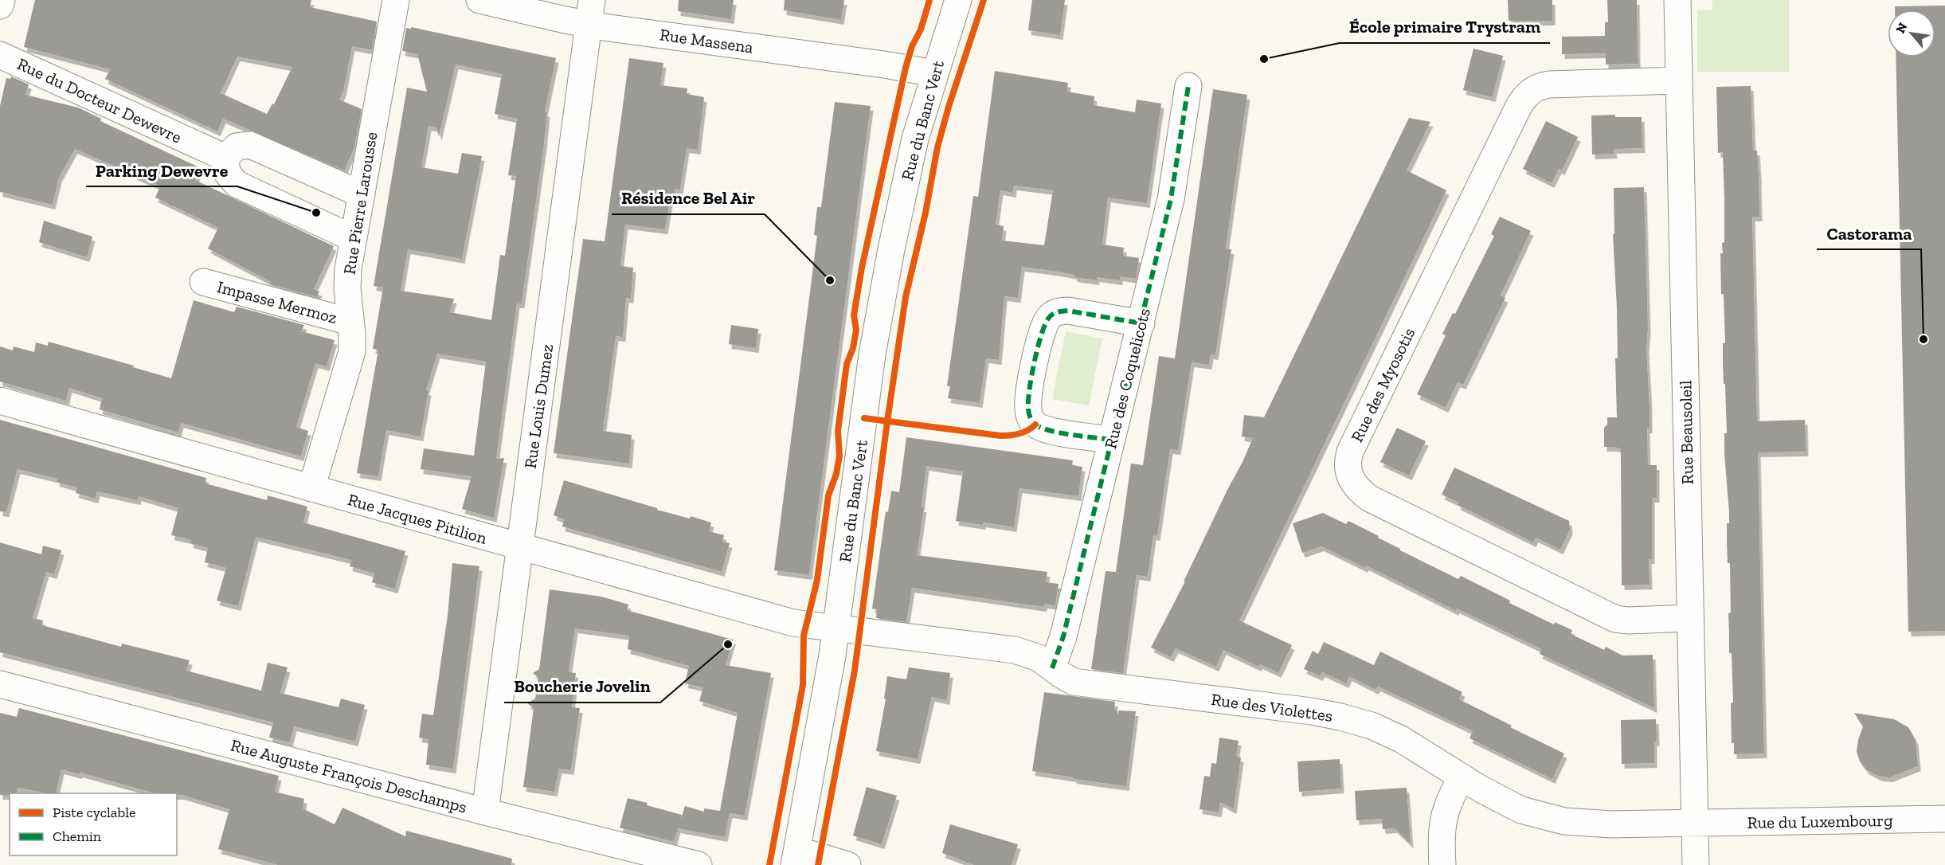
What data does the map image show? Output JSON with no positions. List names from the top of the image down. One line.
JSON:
{"streets":{"street":["Rue Massena","Rue du Docteur Dewevre","Rue du Banc Vert","Rue Pierre Larousse","Impasse Mermoz","Rue des Coquelicots","Rue des Myosotis","Rue Louis Dumez","Rue Beausoleil","Rue Jacques Pitilion","Rue des Violettes","Rue Auguste François Deschamps","Rue du Luxembourg"]},"crossings":[["Rue Massena","Rue du Banc Vert"],["Rue Massena","Rue Louis Dumez"],["Rue du Banc Vert","Rue Jacques Pitilion"],["Rue du Banc Vert","Rue des Violettes"],["Rue Pierre Larousse","Impasse Mermoz"],["Rue Pierre Larousse","Rue Jacques Pitilion"],["Rue des Coquelicots","Rue des Violettes"],["Rue des Myosotis","Rue Beausoleil"],["Rue Louis Dumez","Rue Jacques Pitilion"],["Rue Louis Dumez","Rue Auguste François Deschamps"],["Rue Beausoleil","Rue des Violettes"],["Rue Beausoleil","Rue du Luxembourg"],["Rue Jacques Pitilion","Rue des Violettes"],["Rue des Violettes","Rue du Luxembourg"]],"places":["École primaire Trystram","Parking Dewevre","Résidence Bel Air","Castorama","Boucherie Jovelin"],"legend":["Piste cyclable","Chemin"],"north":"top left"}
